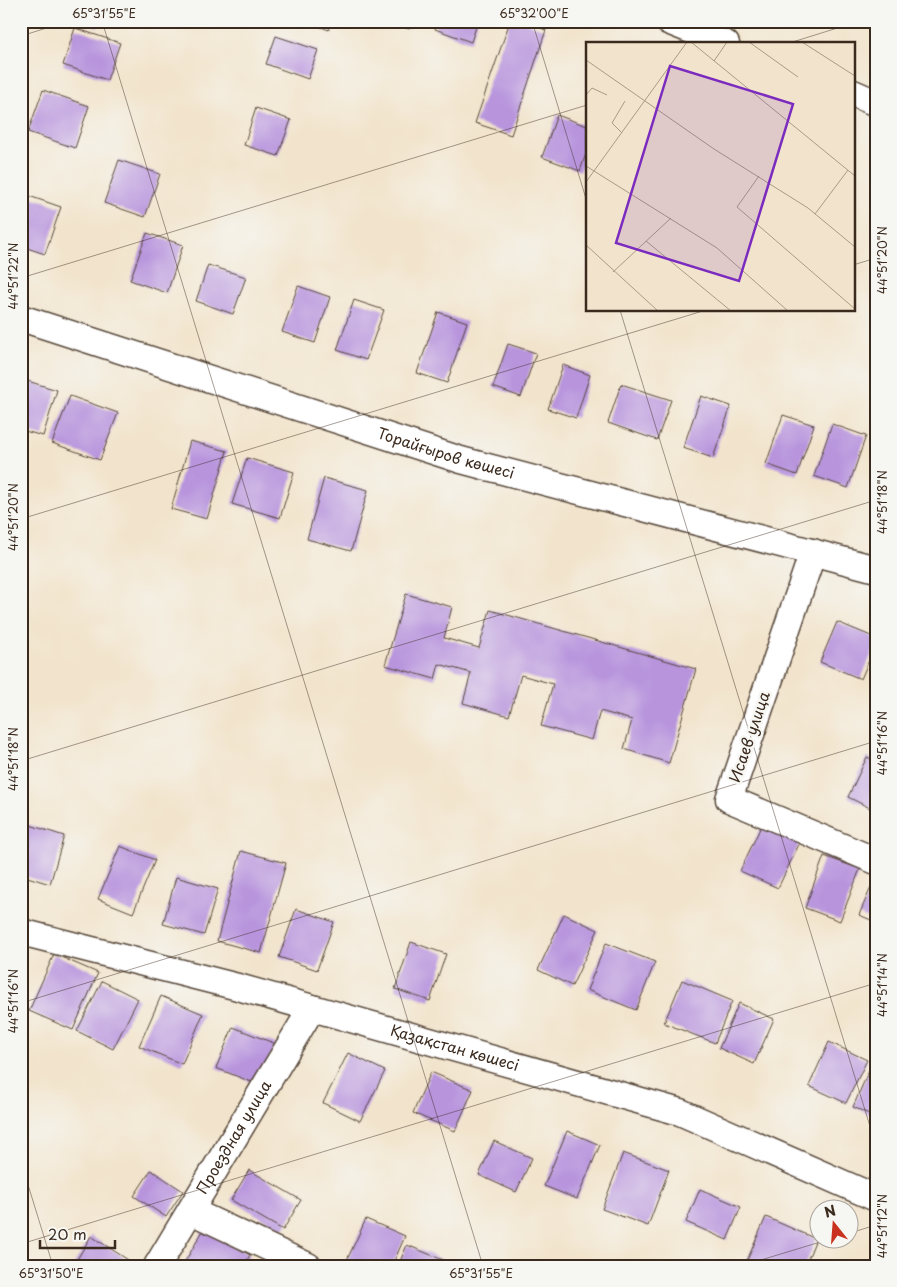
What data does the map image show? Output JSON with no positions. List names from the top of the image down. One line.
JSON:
{"streets":{"street":["Торайғыров көшесі","Исаев улица","Қазақстан көшесі","Проездная улица"]},"crossings":[["Торайғыров көшесі","Исаев улица"],["Қазақстан көшесі","Проездная улица"]],"scale_bar":"20 m","north":"top","coordinates":["65°31'55\"E","65°32'00\"E","44°51'20\"N","44°51'22\"N","44°51'18\"N","44°51'16\"N","44°51'14\"N","44°51'12\"N","65°31'50\"E"]}
